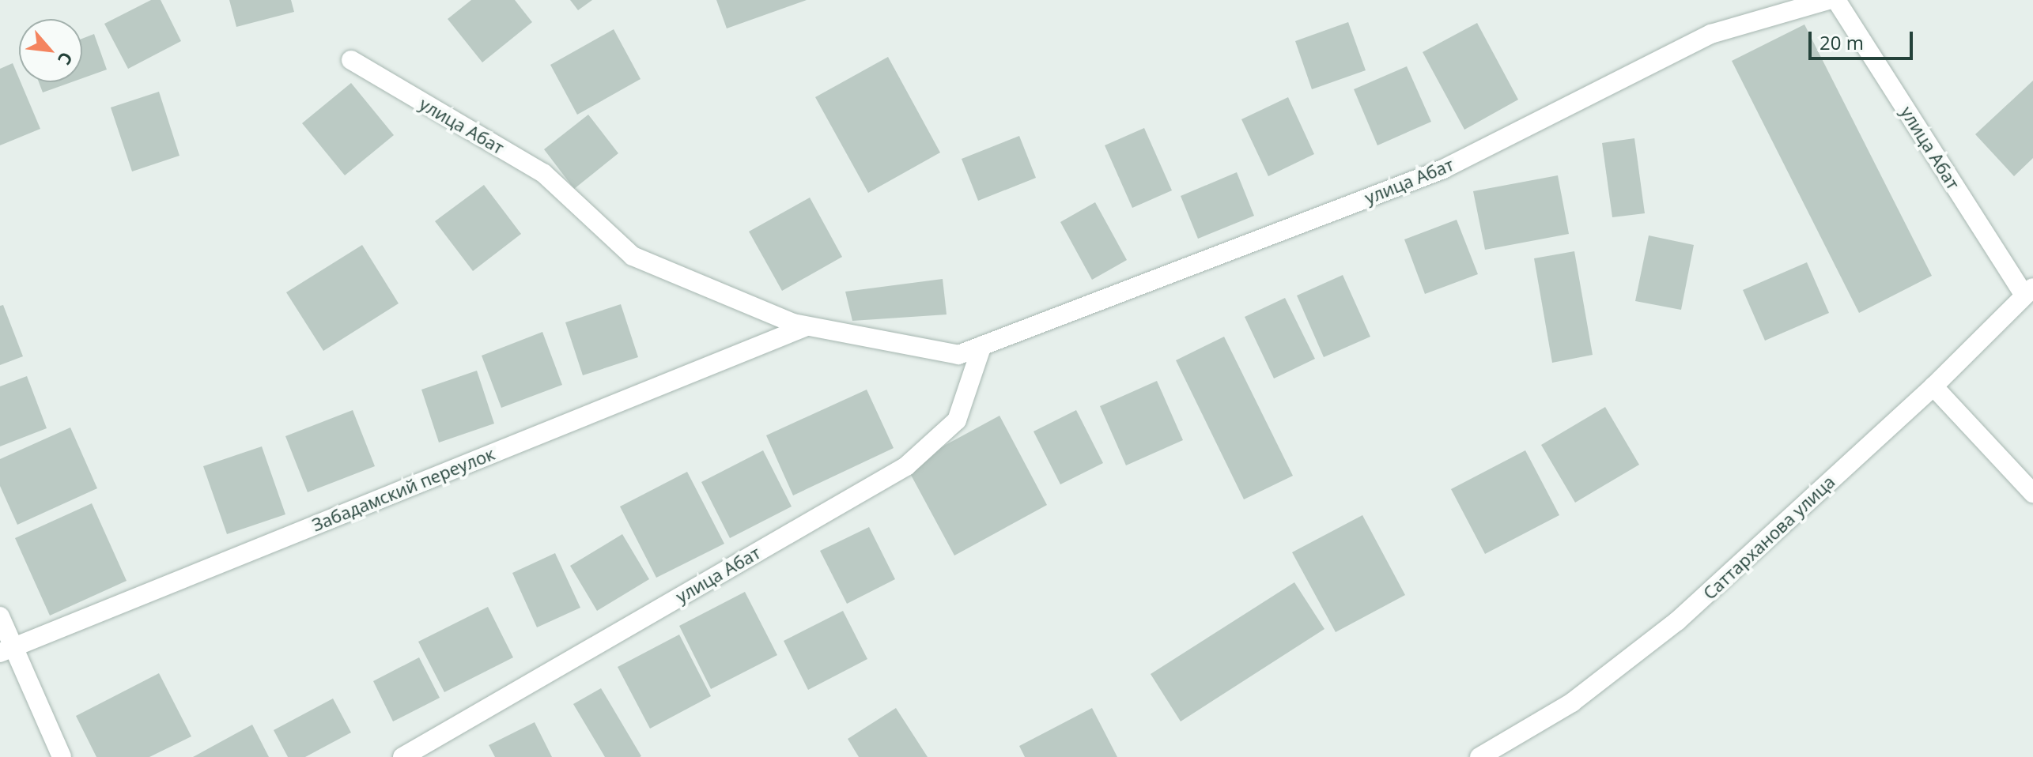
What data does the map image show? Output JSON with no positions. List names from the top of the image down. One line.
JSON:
{"streets":{"street":["улица Абат","Забадамский переулок","Саттарханова улица"]},"crossings":[["улица Абат","Забадамский переулок"],["улица Абат","Саттарханова улица"]],"scale_bar":"20 m","north":"bottom right"}
